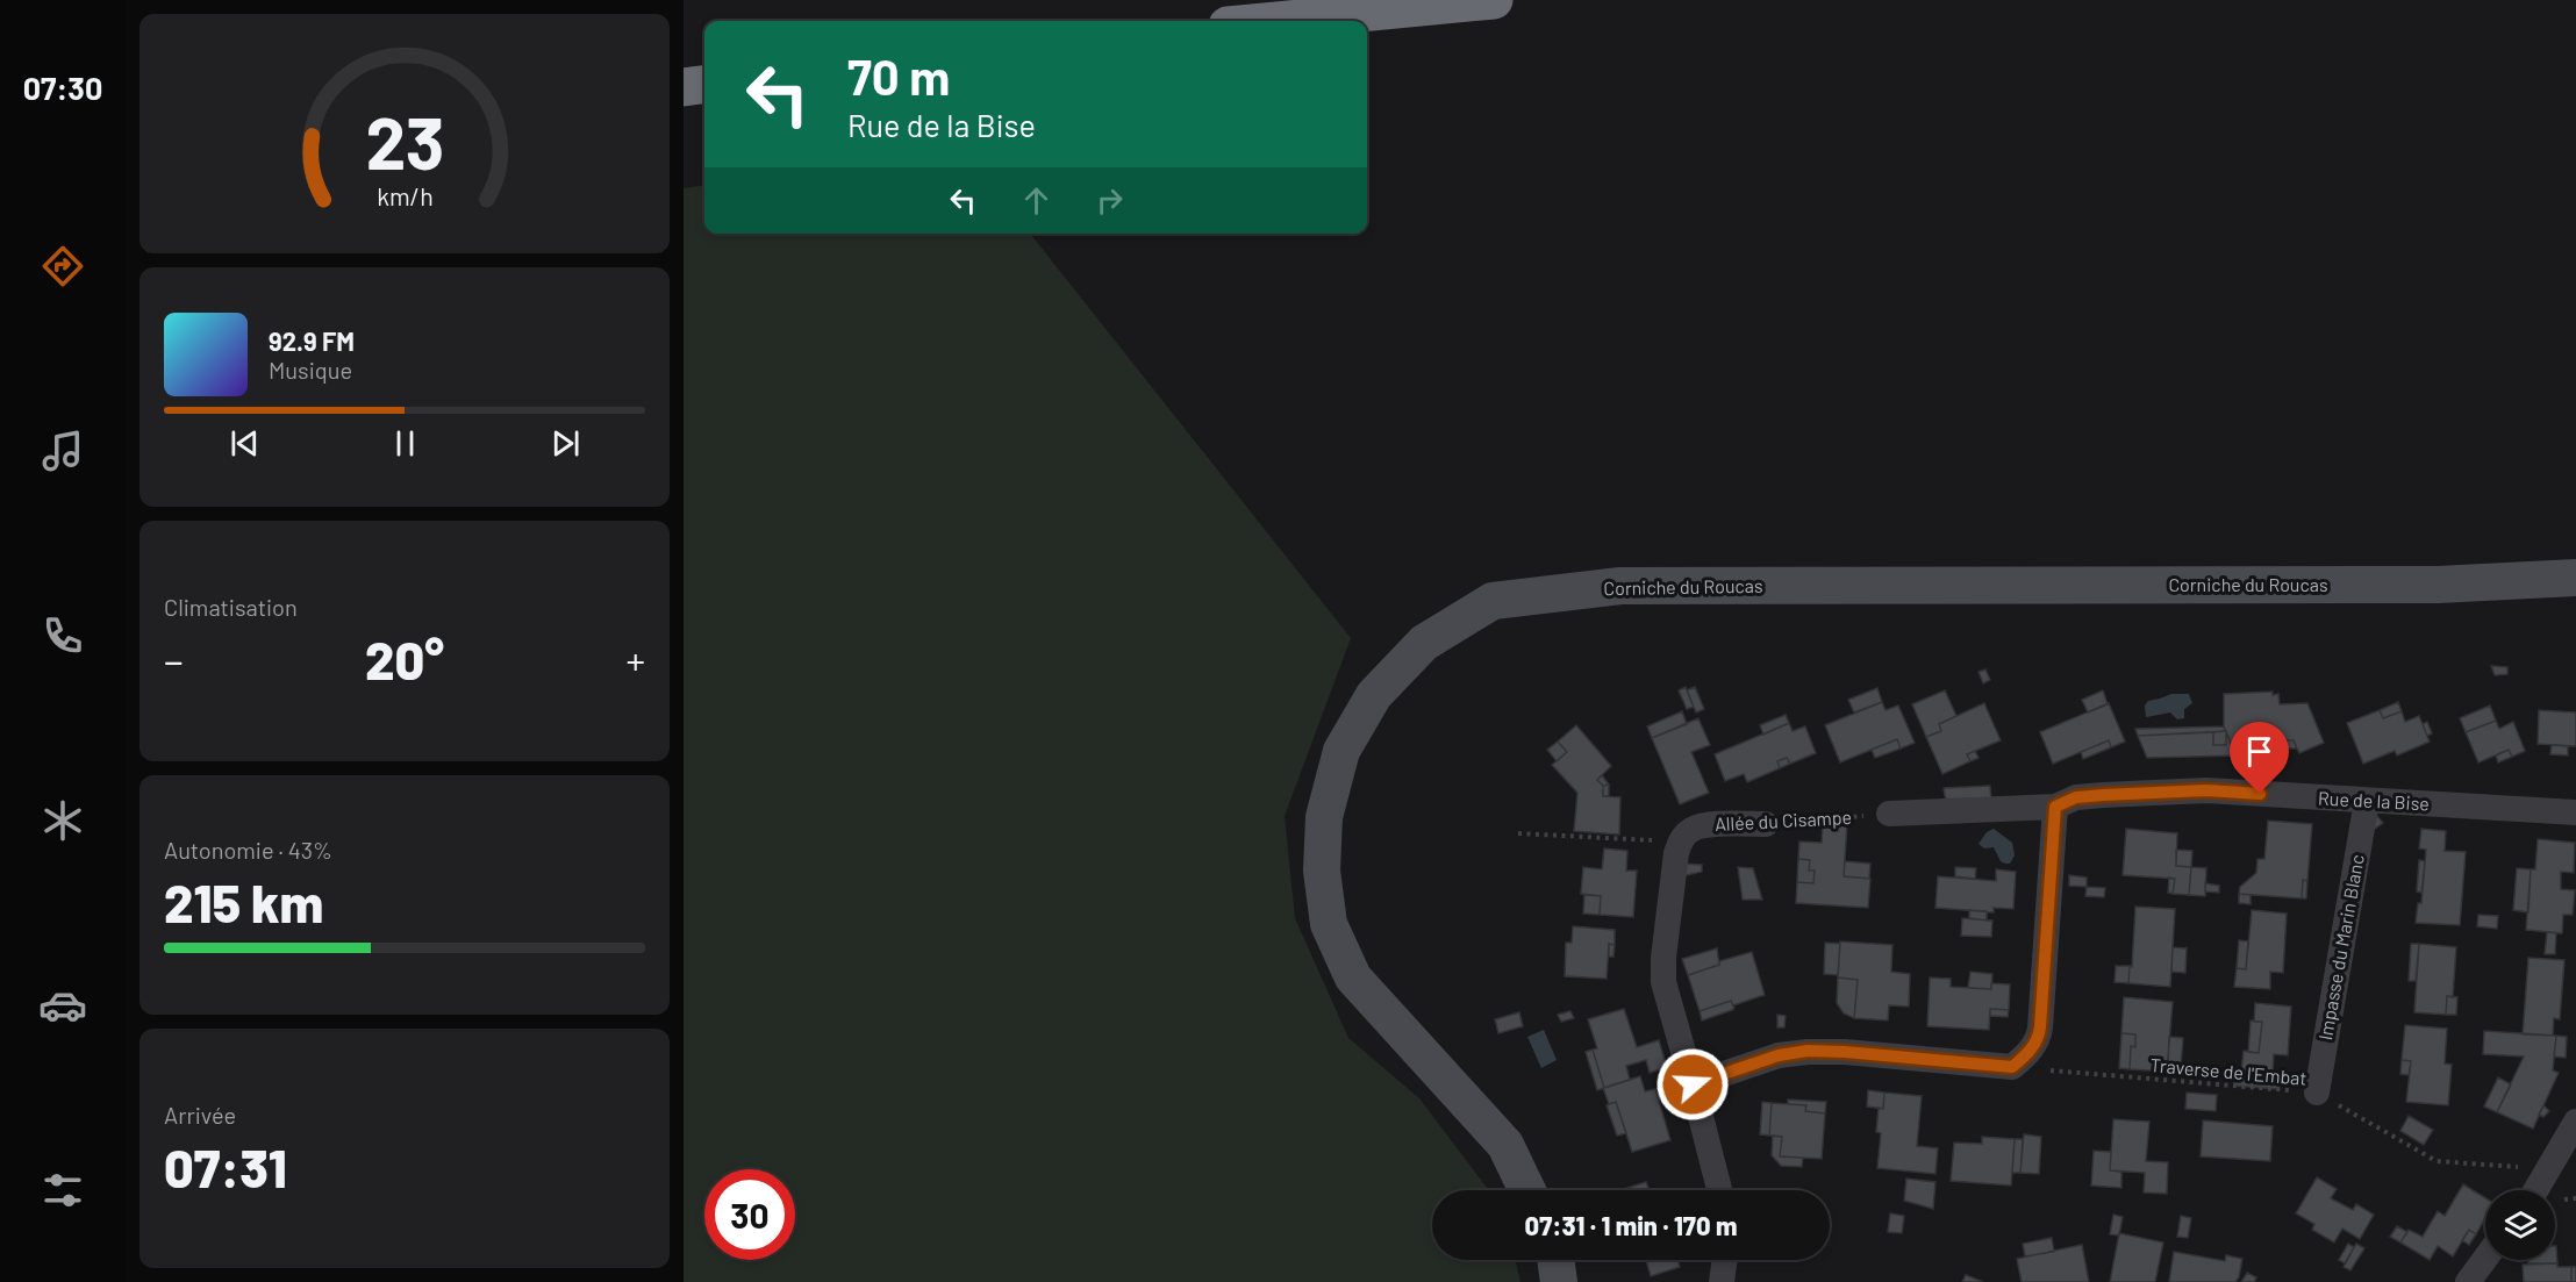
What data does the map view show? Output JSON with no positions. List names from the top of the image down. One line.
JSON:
{"streets":{"main road":["Corniche du Roucas"],"street":["Rue de la Bise","Allée du Cisampe","Impasse du Marin Blanc"],"path":["Traverse de l'Embat"]},"crossings":[["Rue de la Bise","Impasse du Marin Blanc"],["Impasse du Marin Blanc","Traverse de l'Embat"]],"page":{"tabs":"07:30","turn":["70 m","Rue de la Bise"],"song":["92.9 FM","Musique"],"tile":["Climatisation",["Autonomie · 43%","215 km"],["Arrivée","07:31"]],"heat":["−","20°","+"],"limit":"30","trip":"07:31 · 1 min · 170 m","gauge":["23","km/h"]}}
